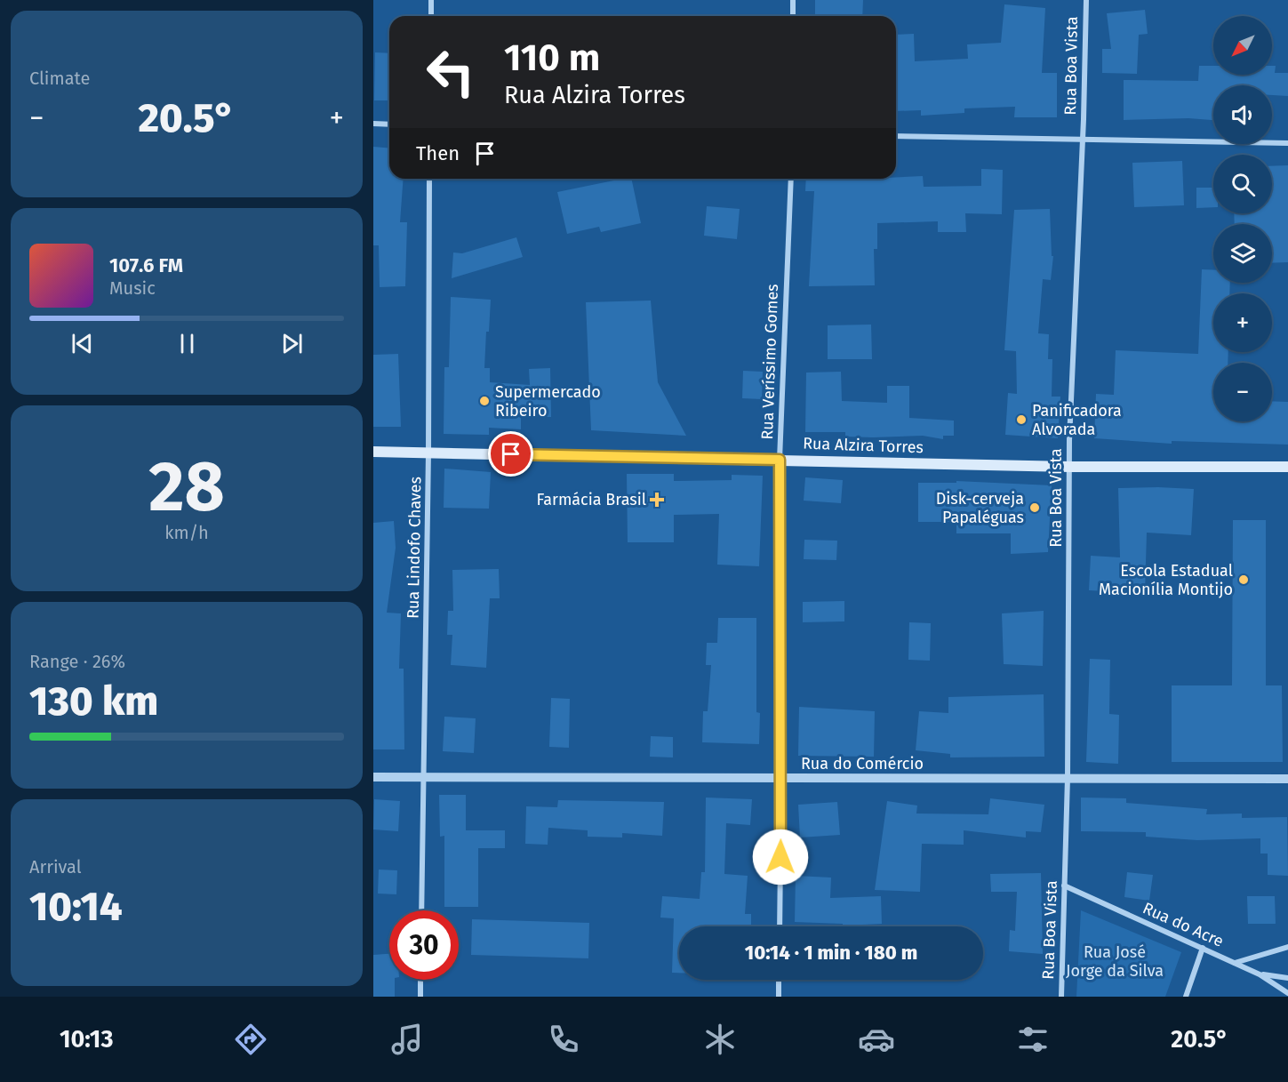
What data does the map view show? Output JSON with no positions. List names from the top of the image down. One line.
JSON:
{"streets":{"main road":["Rua Alzira Torres"],"street":["Rua Boa Vista","Rua Veríssimo Gomes","Rua Lindofo Chaves","Rua do Comércio","Rua do Acre"]},"crossings":[["Rua Boa Vista","Rua Alzira Torres"],["Rua Boa Vista","Rua do Comércio"],["Rua Boa Vista","Rua do Acre"],["Rua Veríssimo Gomes","Rua Alzira Torres"],["Rua Veríssimo Gomes","Rua do Comércio"],["Rua Alzira Torres","Rua Lindofo Chaves"],["Rua Lindofo Chaves","Rua do Comércio"]],"parks":["Rua José Jorge da Silva"],"places":{"other":["Supermercado Ribeiro","Panificadora Alvorada","Disk-cerveja Papaléguas","Escola Estadual Macionília Montijo"],"health":["Farmácia Brasil"]},"north":"bottom left","page":{"tile":["Climate",["28","km/h"],["Range · 26%","130 km"],["Arrival","10:14"]],"map_buttons":["+","−"],"turn":["110 m","Rua Alzira Torres"],"heat":["−","20.5°","+"],"then":"Then","song":["107.6 FM","Music"],"limit":"30","trip":"10:14 · 1 min · 180 m","tabs":["10:13","20.5°"]}}
